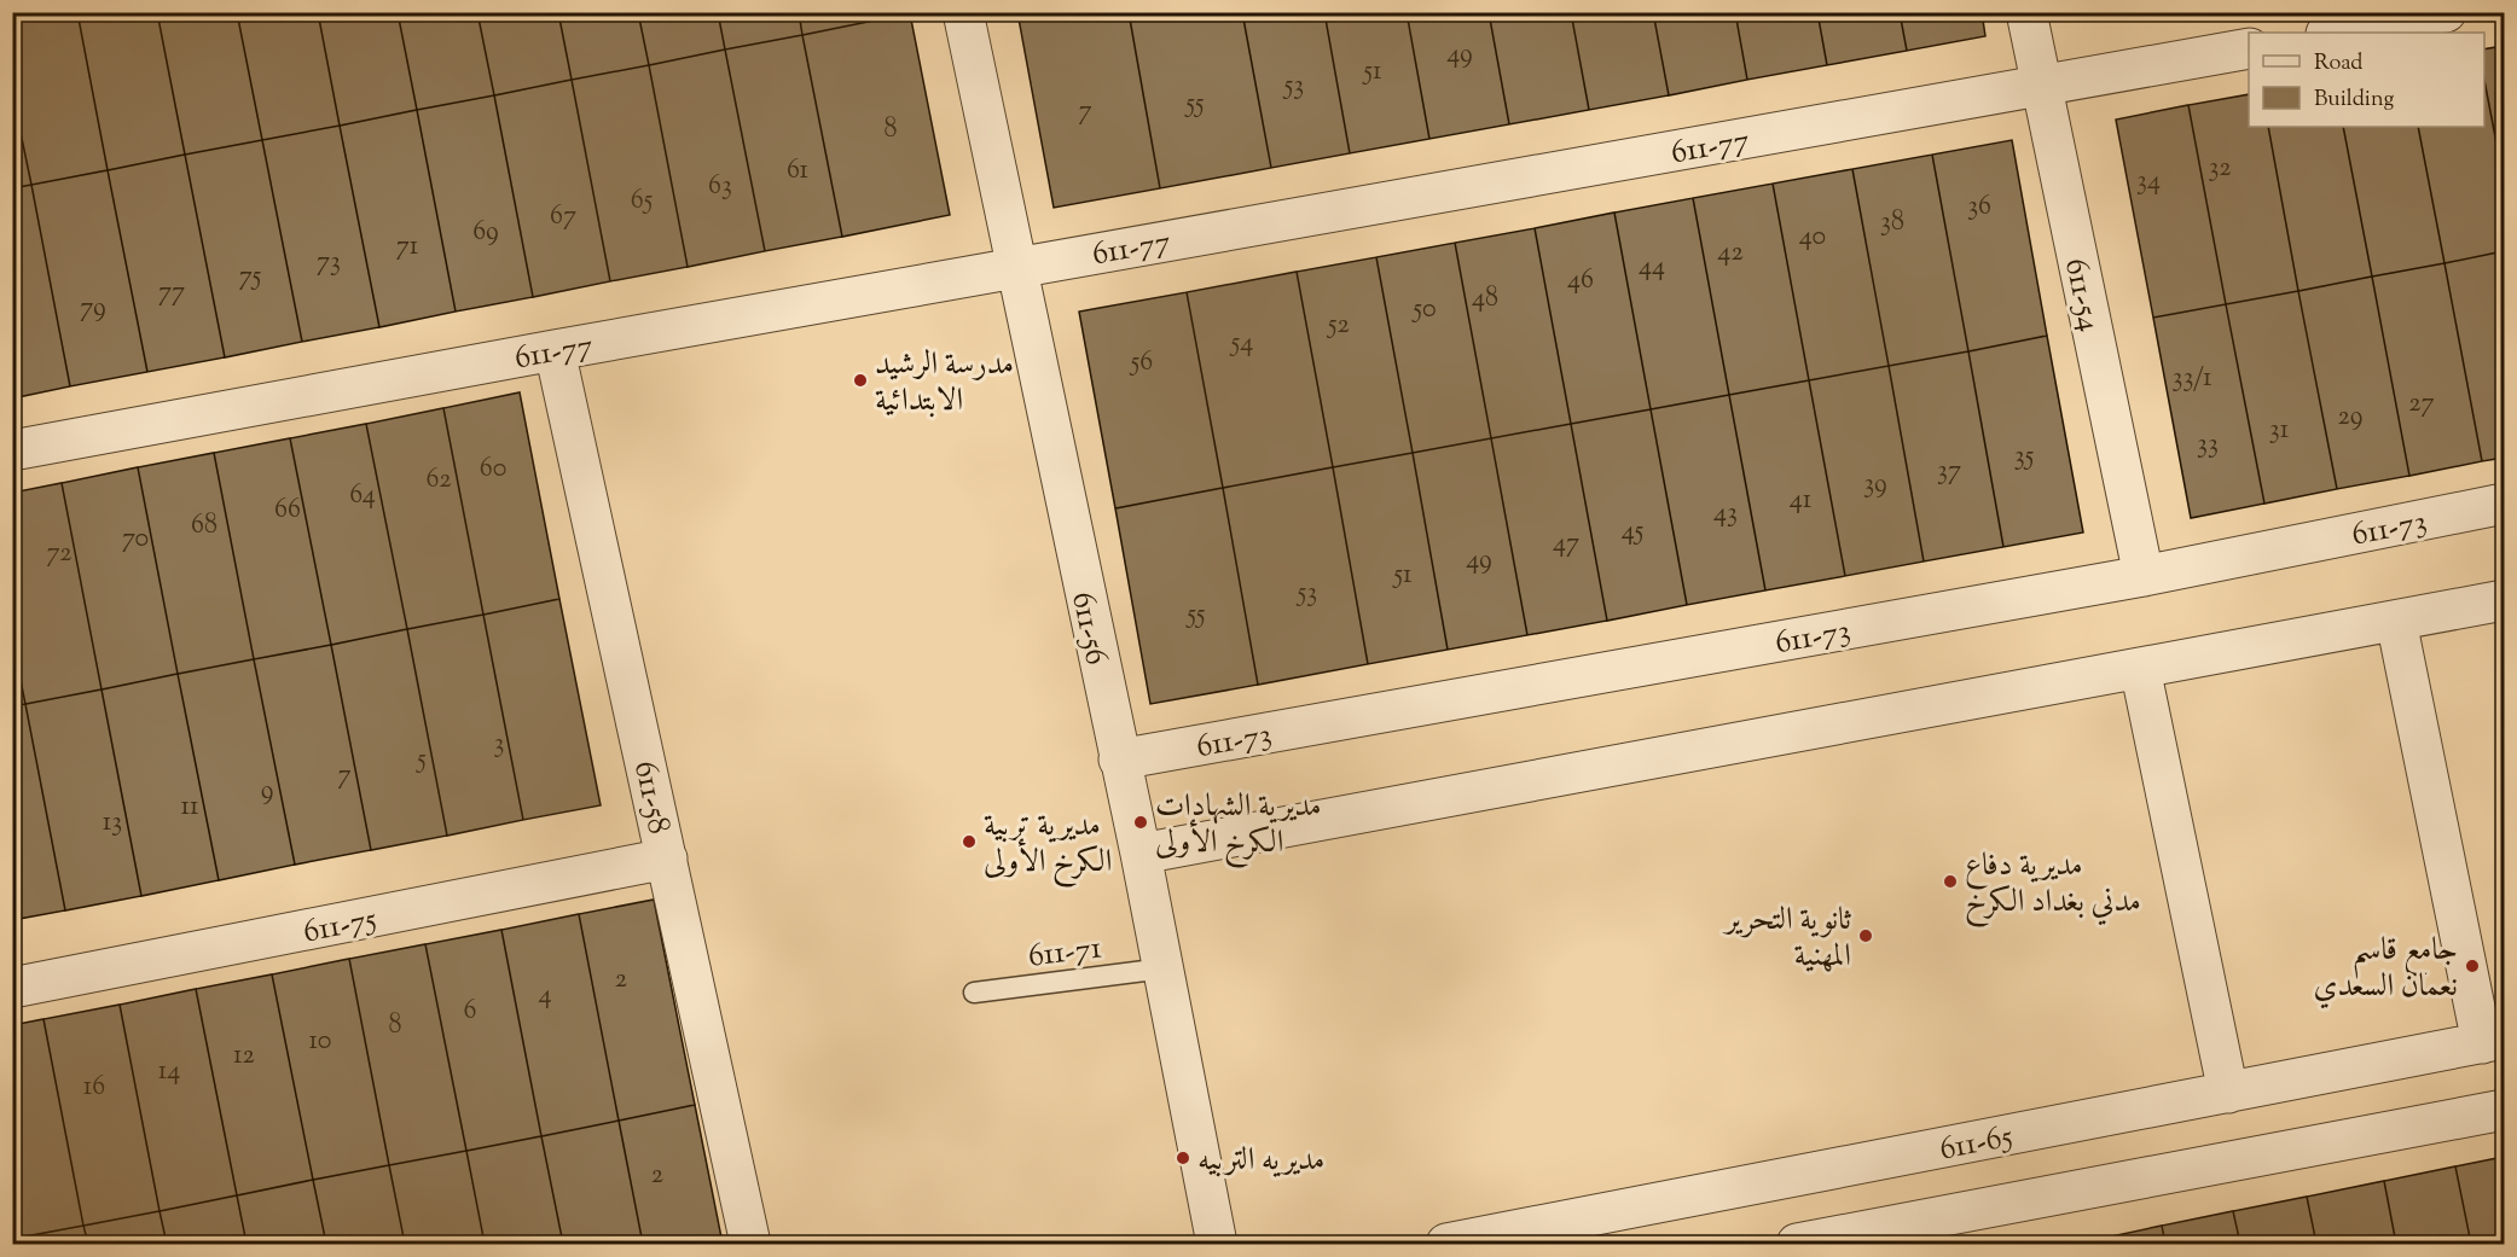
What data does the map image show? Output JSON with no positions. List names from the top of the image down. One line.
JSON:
{"streets":{"street":["611-77","611-54","611-73","611-56","611-58","611-75","611-65"],"lane":["611-71"]},"crossings":[["611-77","611-54"],["611-77","611-56"],["611-77","611-58"],["611-54","611-73"],["611-73","611-56"],["611-56","611-71"],["611-58","611-75"]],"places":["مدرسة الرشيد الابتدائية","مديرية الشهادات الكرخ الأولى","مديرية تربية الكرخ الأولى","مديرية دفاع مدني بغداد الكرخ","ثانوية التحرير المهنية","جامع قاسم نعمان السعدي","مديريه التربيه"],"house_numbers":["49","51","53","55","7","8","32","61","34","63","65","36","67","38","69","40","71","42","73","44","75","46","77","48","79","50","52","54","56","33/1","27","29","31","33","35","60","37","62","39","64","41","66","43","68","45","70","47","72","49","51","53","55","3","5","7","9","11","13","2","4","6","8","10","12","14","16","2"],"legend":["Road","Building"]}
